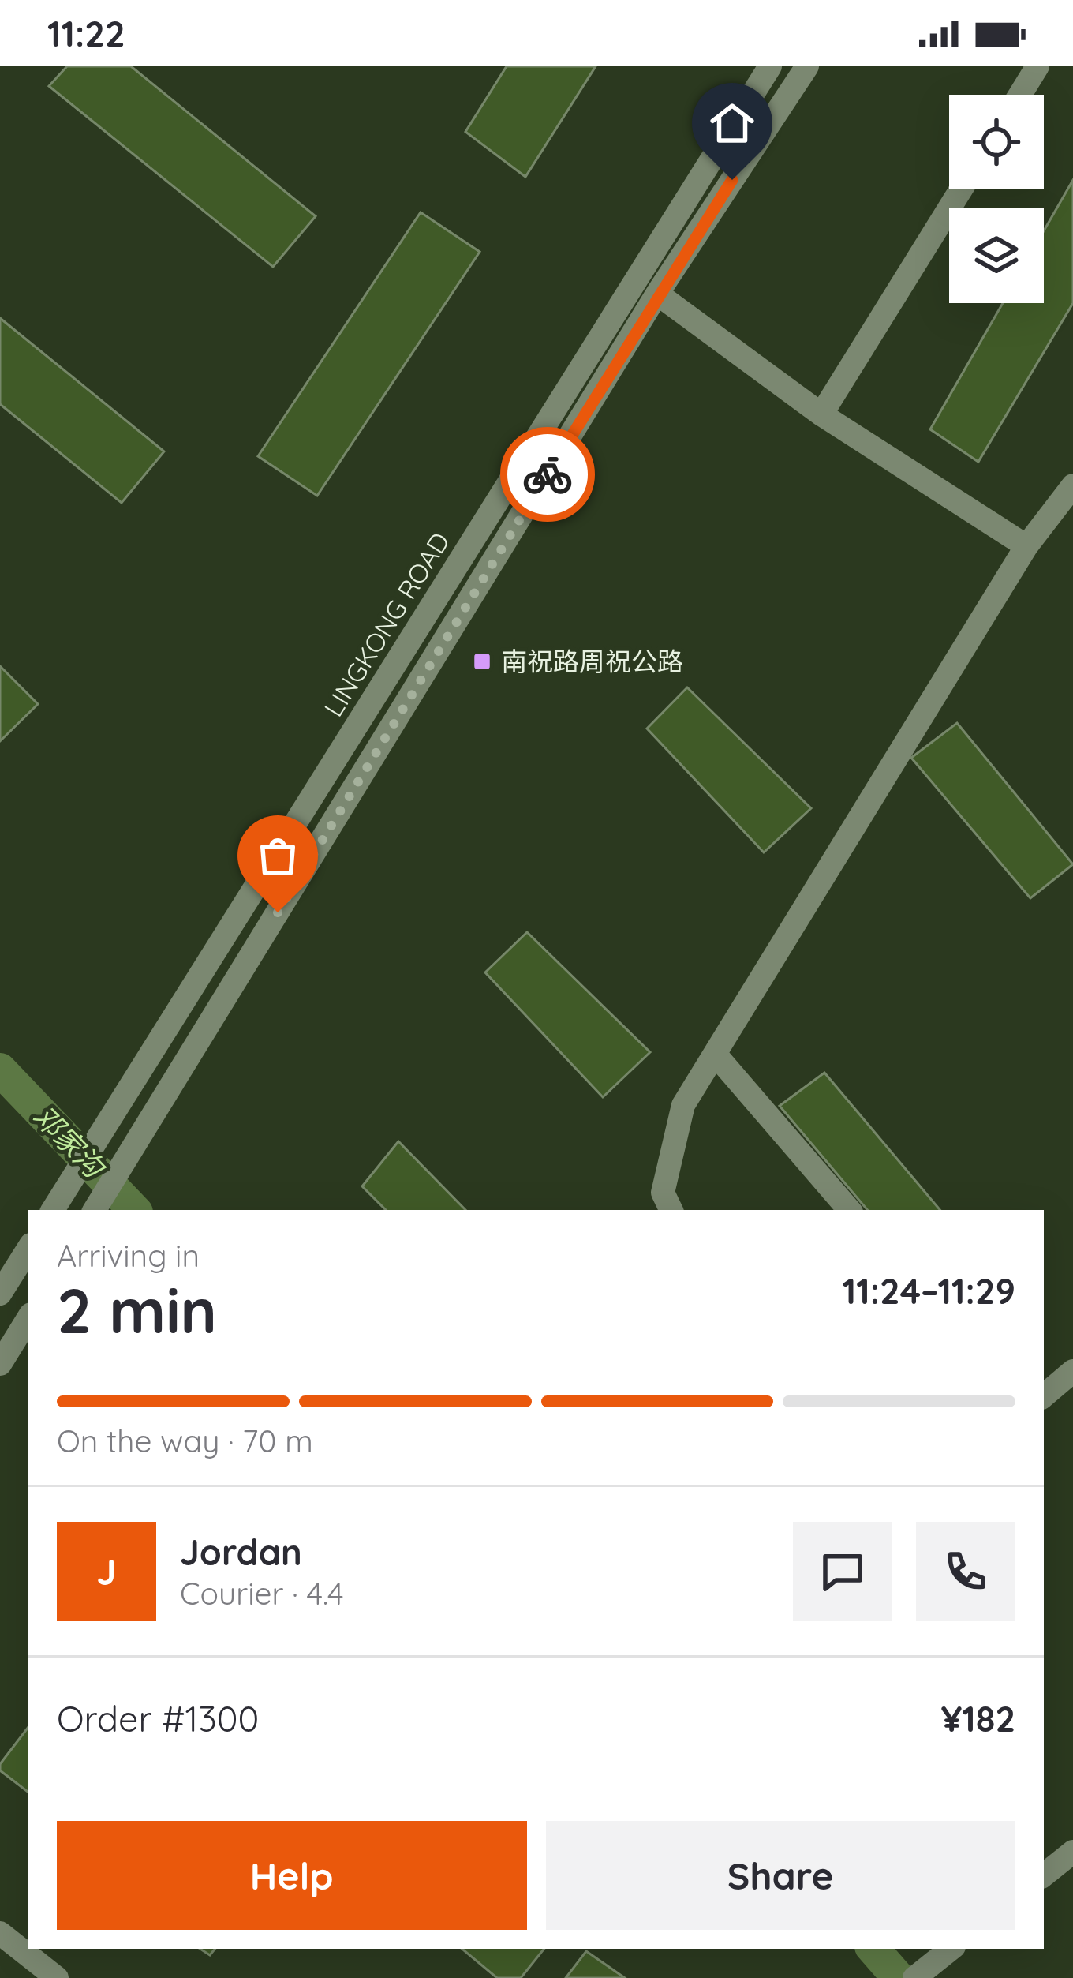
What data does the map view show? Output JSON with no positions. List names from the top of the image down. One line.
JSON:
{"streets":{"street":["LINGKONG ROAD"]},"water":["邓家沟"],"places":{"transit":["南祝路周祝公路"]},"page":{"status":"11:22","heading":["2 min","Arriving in","11:24–11:29"],"panel":["Jordan","Courier · 4.4","Order #1300","¥182"],"bar":"On the way · 70 m","round":"J","buttons":["Help","Share"]}}
